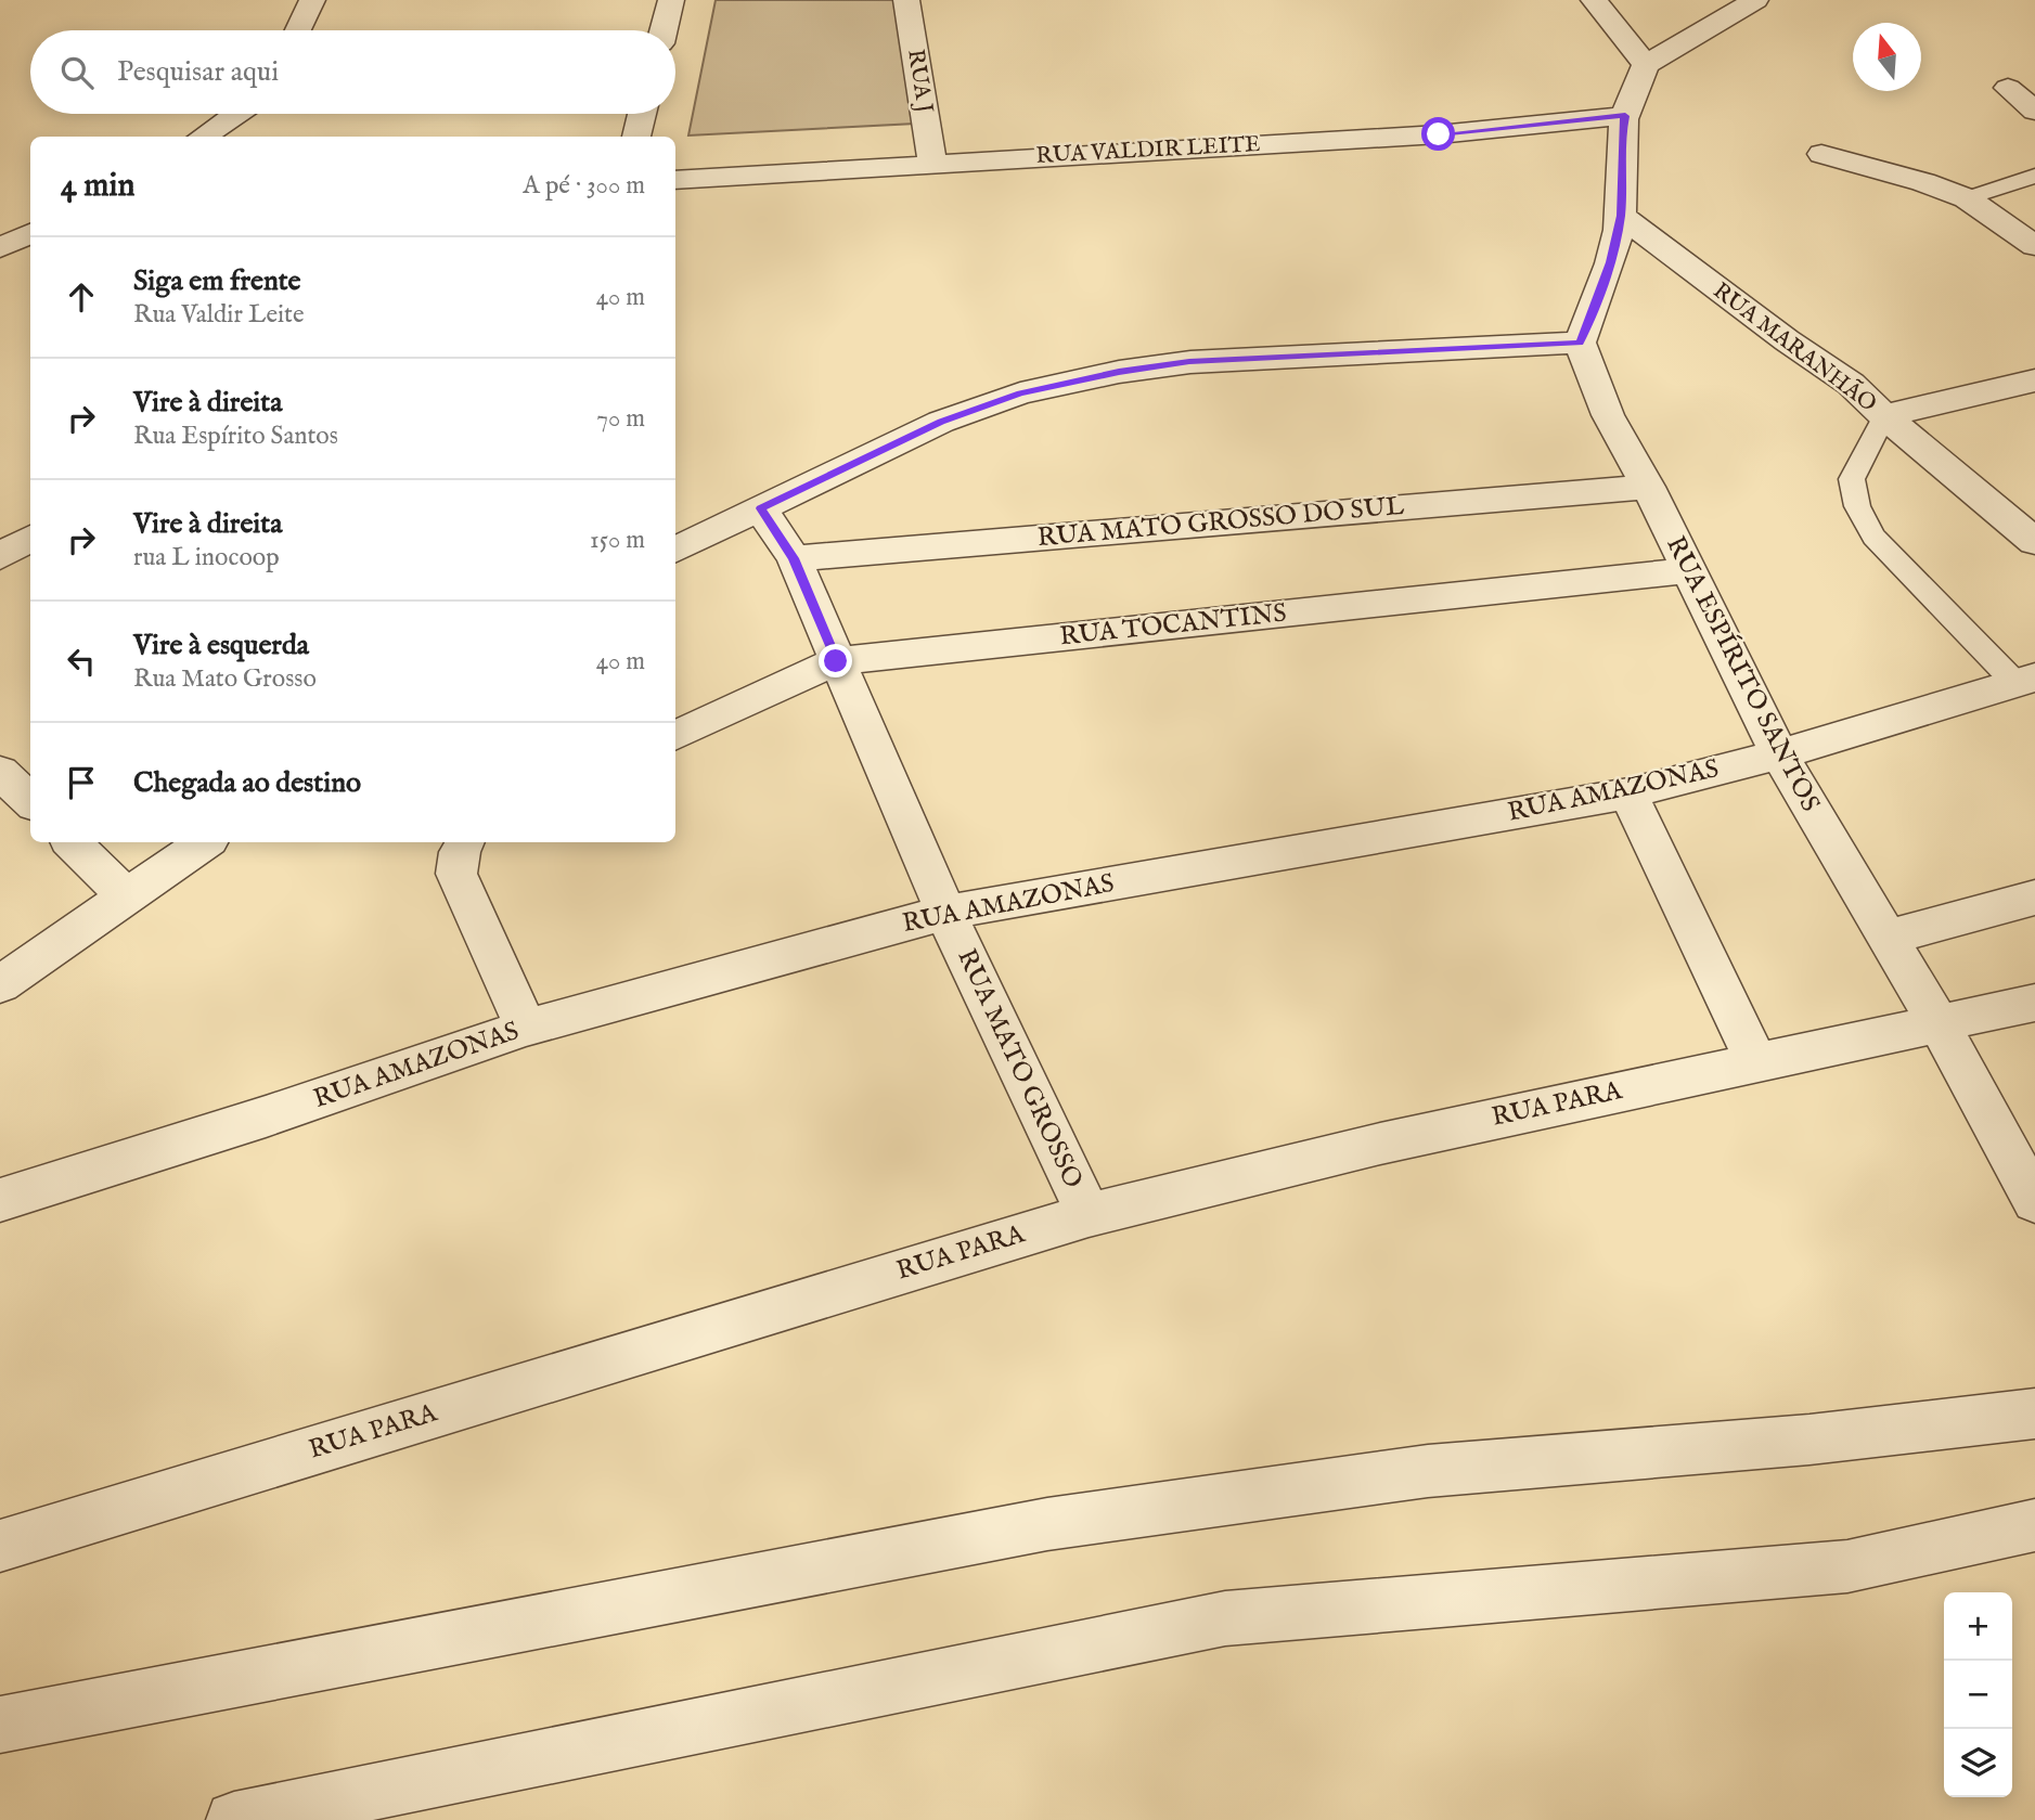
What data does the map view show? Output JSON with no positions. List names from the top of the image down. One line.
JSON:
{"streets":{"street":["RUA J","RUA VALDIR LEITE","RUA MARANHÃO","RUA MATO GROSSO DO SUL","RUA TOCANTINS","RUA ESPÍRITO SANTOS","RUA AMAZONAS","RUA MATO GROSSO","RUA PARA"]},"crossings":[["RUA J","RUA VALDIR LEITE"],["RUA MATO GROSSO DO SUL","RUA ESPÍRITO SANTOS"],["RUA MATO GROSSO DO SUL","RUA MATO GROSSO"],["RUA TOCANTINS","RUA ESPÍRITO SANTOS"],["RUA TOCANTINS","RUA MATO GROSSO"],["RUA ESPÍRITO SANTOS","RUA AMAZONAS"],["RUA ESPÍRITO SANTOS","RUA PARA"],["RUA AMAZONAS","RUA MATO GROSSO"],["RUA MATO GROSSO","RUA PARA"]],"north":"top","page":{"search":"Pesquisar aqui","heading":["4 min","A pé · 300 m"],"list":[["Siga em frente","Rua Valdir Leite","40 m"],["Vire à direita","Rua Espírito Santos","70 m"],["Vire à direita","rua L inocoop","150 m"],["Vire à esquerda","Rua Mato Grosso","40 m"],"Chegada ao destino"],"map_buttons":["+","−"]}}
